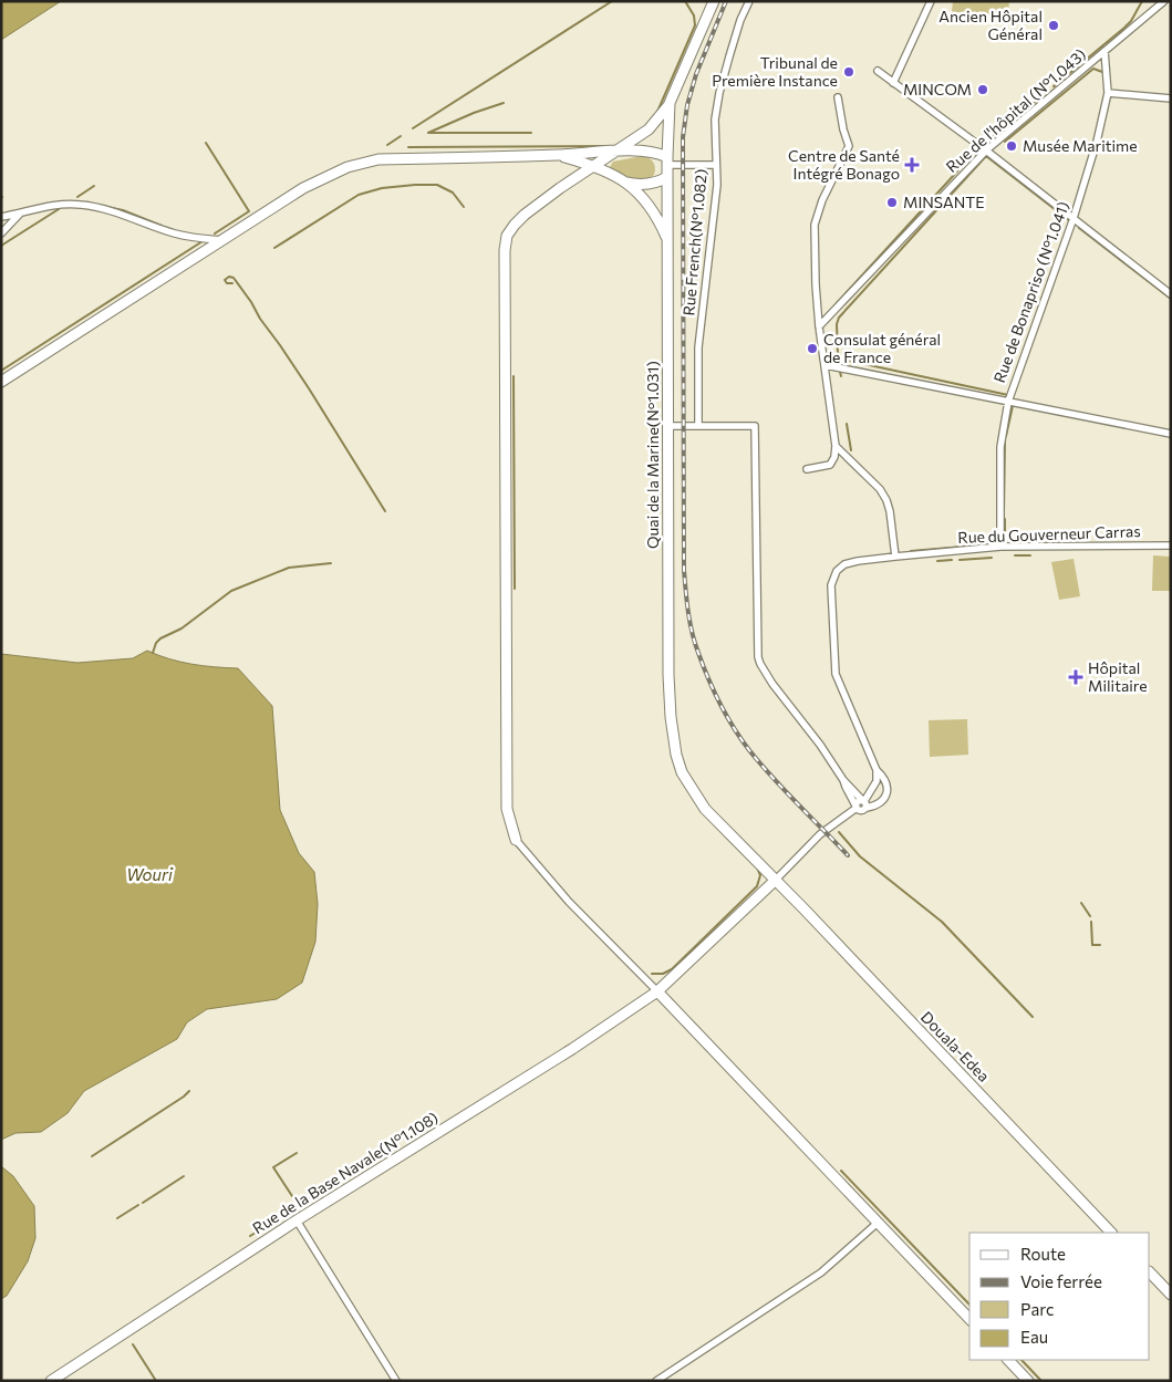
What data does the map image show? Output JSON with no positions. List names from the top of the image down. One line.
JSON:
{"streets":{"main road":["Quai de la Marine(N°1.031)","Douala-Edea","Rue de la Base Navale(N°1.108)"],"street":["Rue de l'hôpital (N°1.043)","Rue French(N°1.082)","Rue de Bonapriso (N°1.041)","Rue du Gouverneur Carras"]},"crossings":[["Rue de l'hôpital (N°1.043)","Rue de Bonapriso (N°1.041)"],["Rue de Bonapriso (N°1.041)","Rue du Gouverneur Carras"],["Quai de la Marine(N°1.031)","Douala-Edea"]],"water":["Wouri"],"places":{"other":["Ancien Hôpital Général","Tribunal de Première Instance","MINCOM","Musée Maritime","MINSANTE","Consulat général de France"],"health":["Centre de Santé Intégré Bonago","Hôpital Militaire"]},"legend":["Route","Voie ferrée","Parc","Eau"]}
